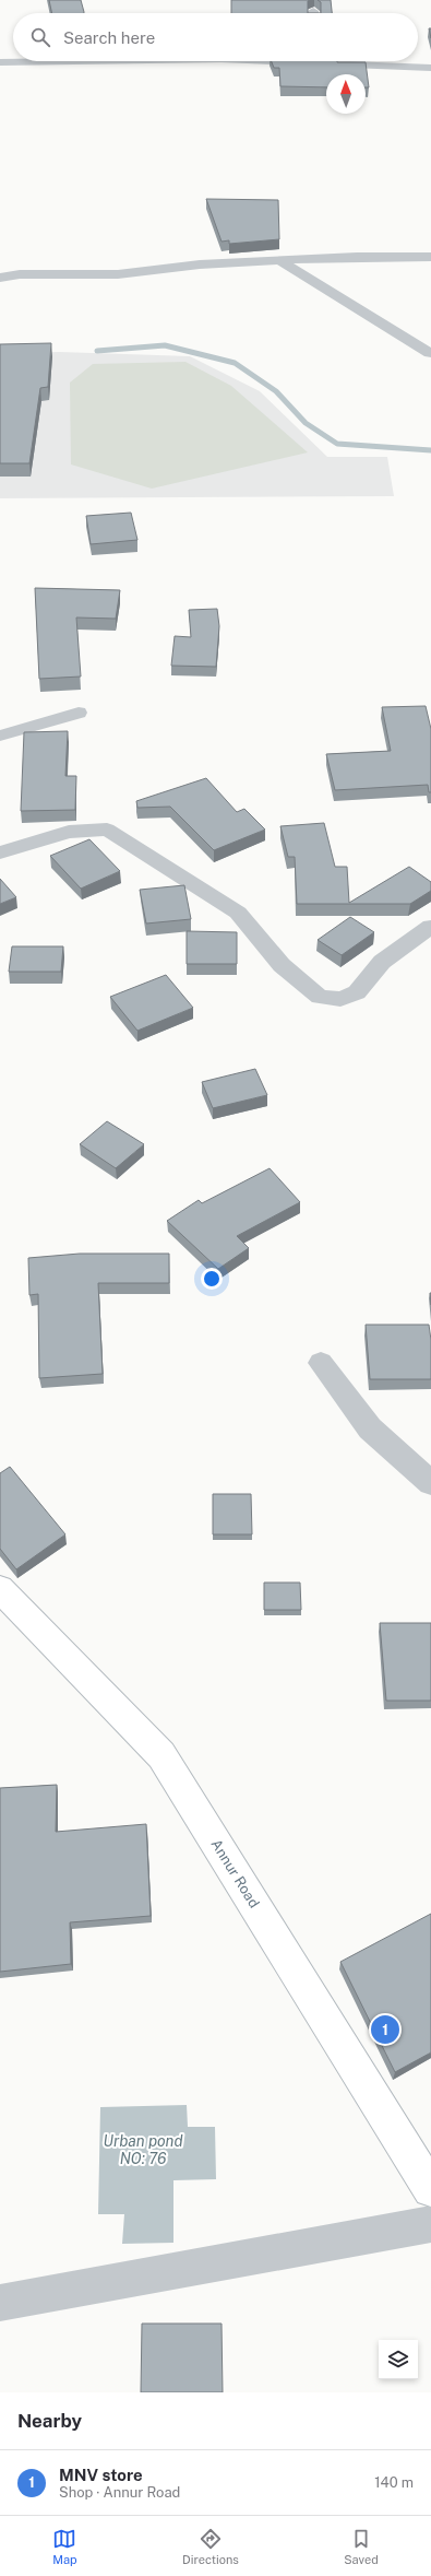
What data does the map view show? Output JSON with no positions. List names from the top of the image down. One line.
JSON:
{"streets":{"main road":["Annur Road"]},"water":["Urban pond NO: 76"],"north":"top","page":{"search":"Search here","pins":"1","heading":"Nearby","list":[{"mark":"1","name":"MNV store","note":"Shop · Annur Road","value":"140 m"}],"nav":["Map","Directions","Saved"]}}
